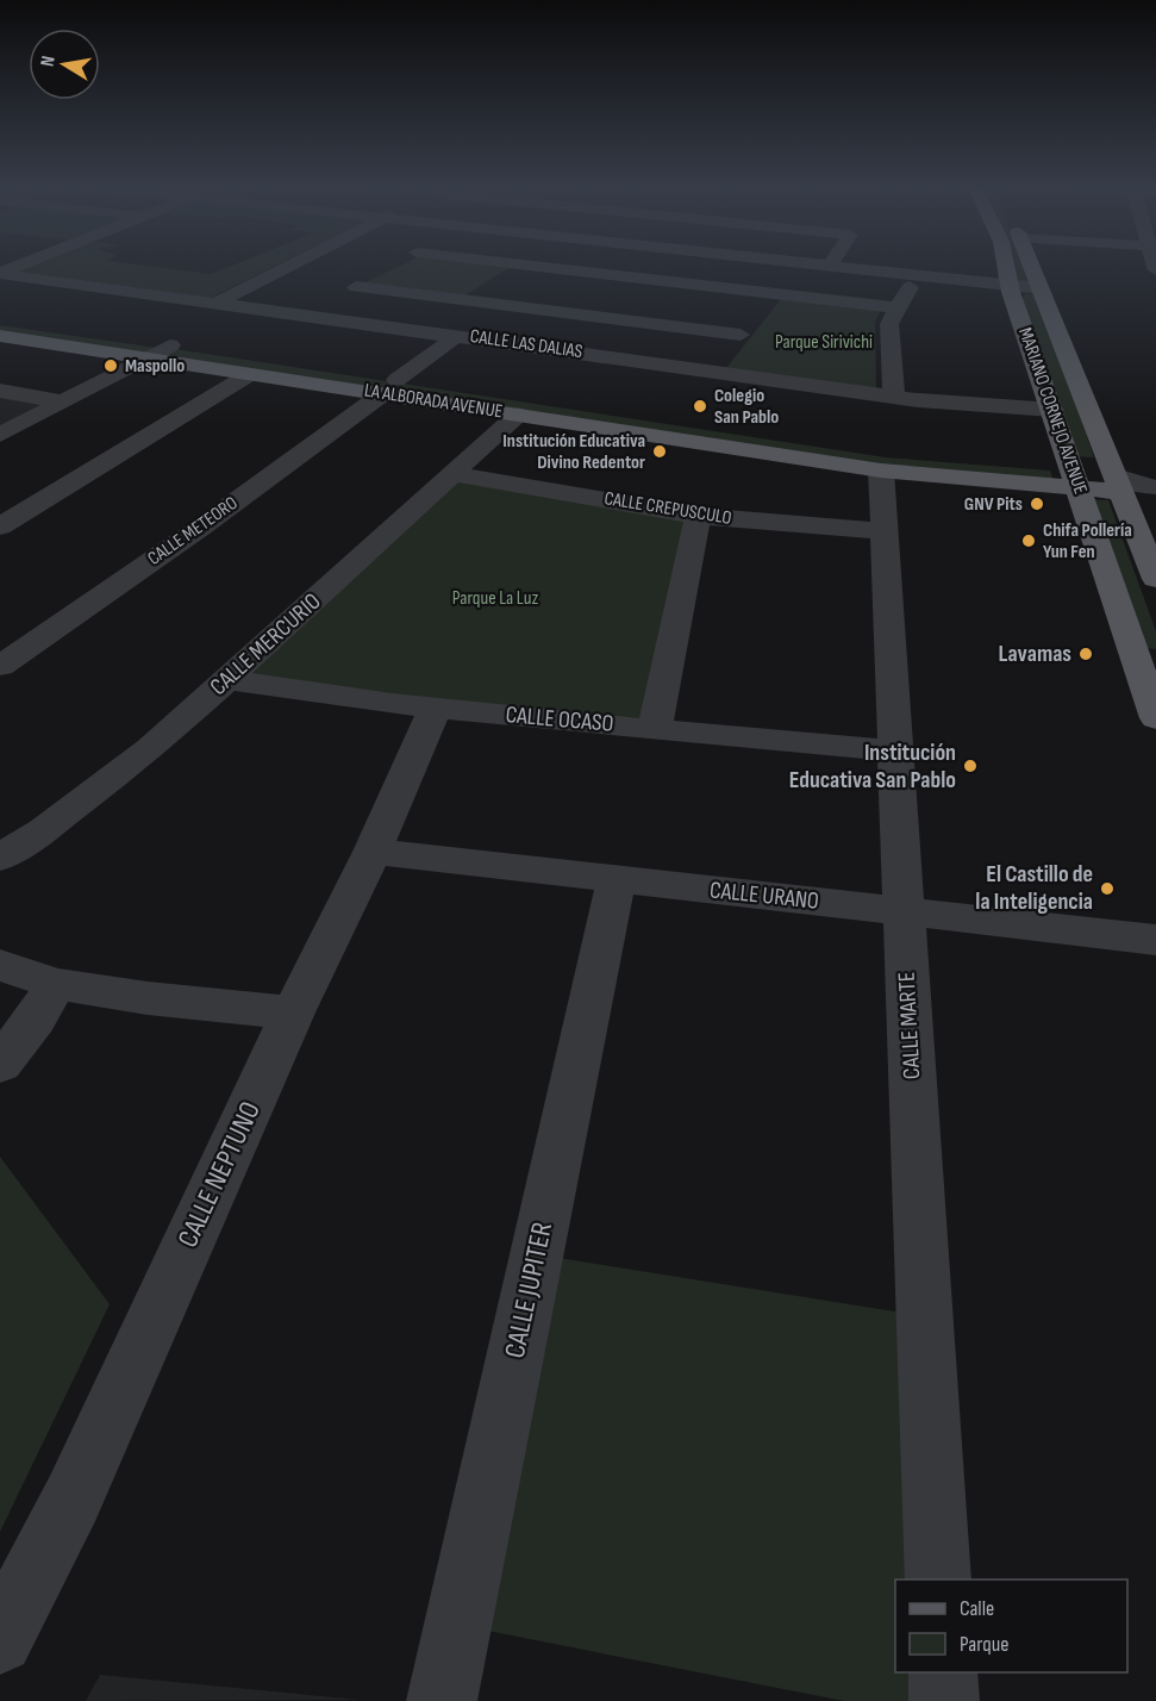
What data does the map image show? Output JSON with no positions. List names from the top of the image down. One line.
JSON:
{"streets":{"main road":["LA ALBORADA AVENUE","MARIANO CORNEJO AVENUE"],"street":["CALLE LAS DALIAS","CALLE CREPUSCULO","CALLE METEORO","CALLE MERCURIO","CALLE OCASO","CALLE URANO","CALLE MARTE","CALLE NEPTUNO","CALLE JUPITER"]},"crossings":[["CALLE LAS DALIAS","MARIANO CORNEJO AVENUE"],["CALLE LAS DALIAS","CALLE METEORO"],["LA ALBORADA AVENUE","MARIANO CORNEJO AVENUE"],["LA ALBORADA AVENUE","CALLE METEORO"],["LA ALBORADA AVENUE","CALLE MERCURIO"],["LA ALBORADA AVENUE","CALLE MARTE"],["CALLE CREPUSCULO","CALLE MERCURIO"],["CALLE CREPUSCULO","CALLE MARTE"],["CALLE MERCURIO","CALLE OCASO"],["CALLE OCASO","CALLE MARTE"],["CALLE OCASO","CALLE NEPTUNO"],["CALLE URANO","CALLE MARTE"],["CALLE URANO","CALLE NEPTUNO"],["CALLE URANO","CALLE JUPITER"]],"parks":["Parque Sirivichi","Parque La Luz"],"places":["Maspollo","Colegio San Pablo","Institución Educativa Divino Redentor","GNV Pits","Chifa Pollería Yun Fen","Lavamas","Institución Educativa San Pablo","El Castillo de la Inteligencia"],"legend":["Calle","Parque"],"north":"left"}
